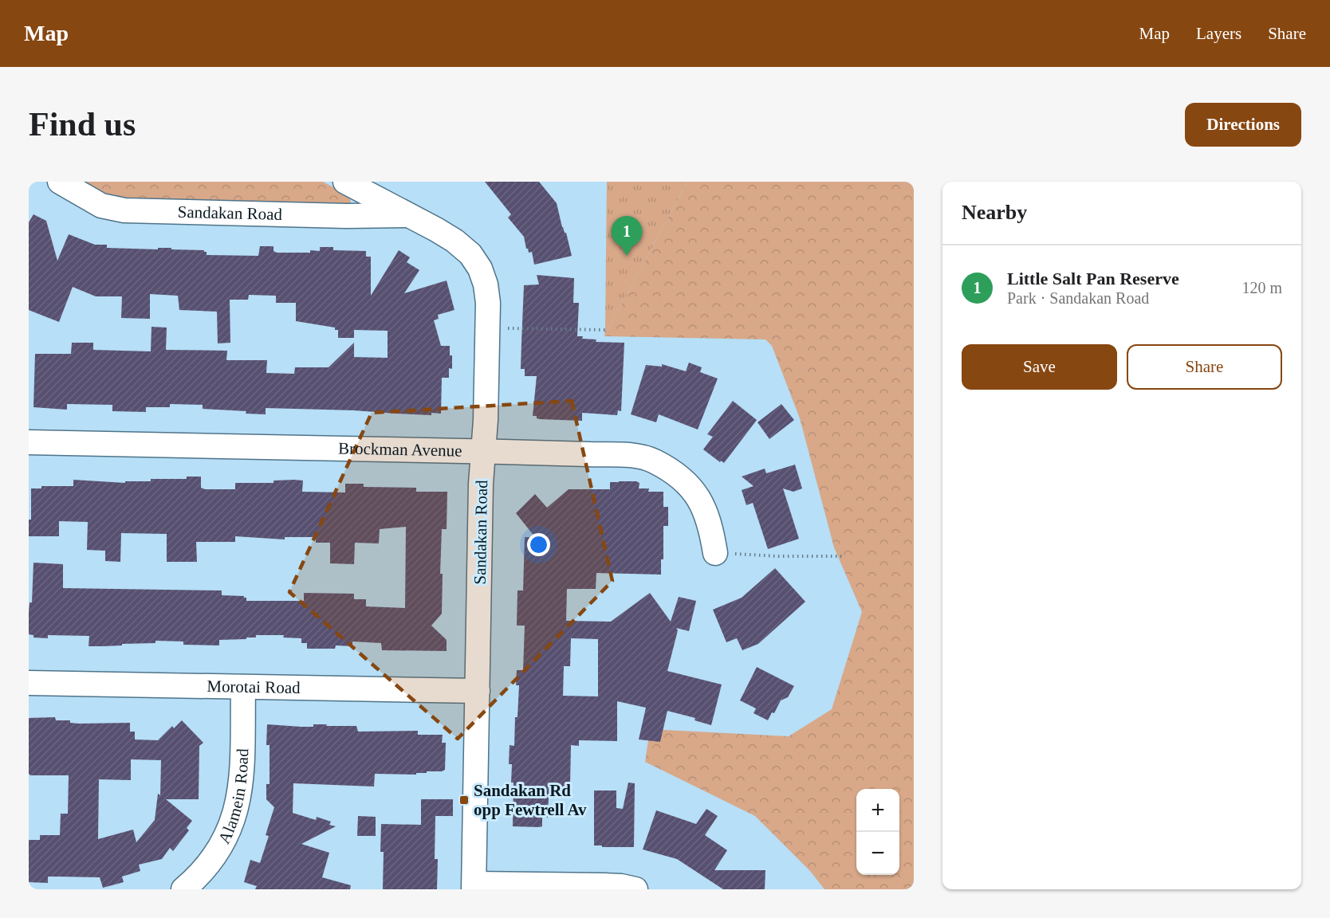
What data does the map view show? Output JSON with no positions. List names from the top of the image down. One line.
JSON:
{"streets":{"street":["Sandakan Road","Brockman Avenue","Morotai Road","Alamein Road"]},"crossings":[["Sandakan Road","Brockman Avenue"],["Sandakan Road","Morotai Road"],["Morotai Road","Alamein Road"]],"places":{"transit":["Sandakan Rd opp Fewtrell Av"]},"page":{"header":"Map","nav":["Map","Layers","Share"],"buttons":["Directions",["Save","Share"]],"title":"Find us","heading":"Nearby","pins":"1","list":[{"mark":"1","name":"Little Salt Pan Reserve","note":"Park · Sandakan Road","value":"120 m"}],"map_buttons":["+","−"]}}
